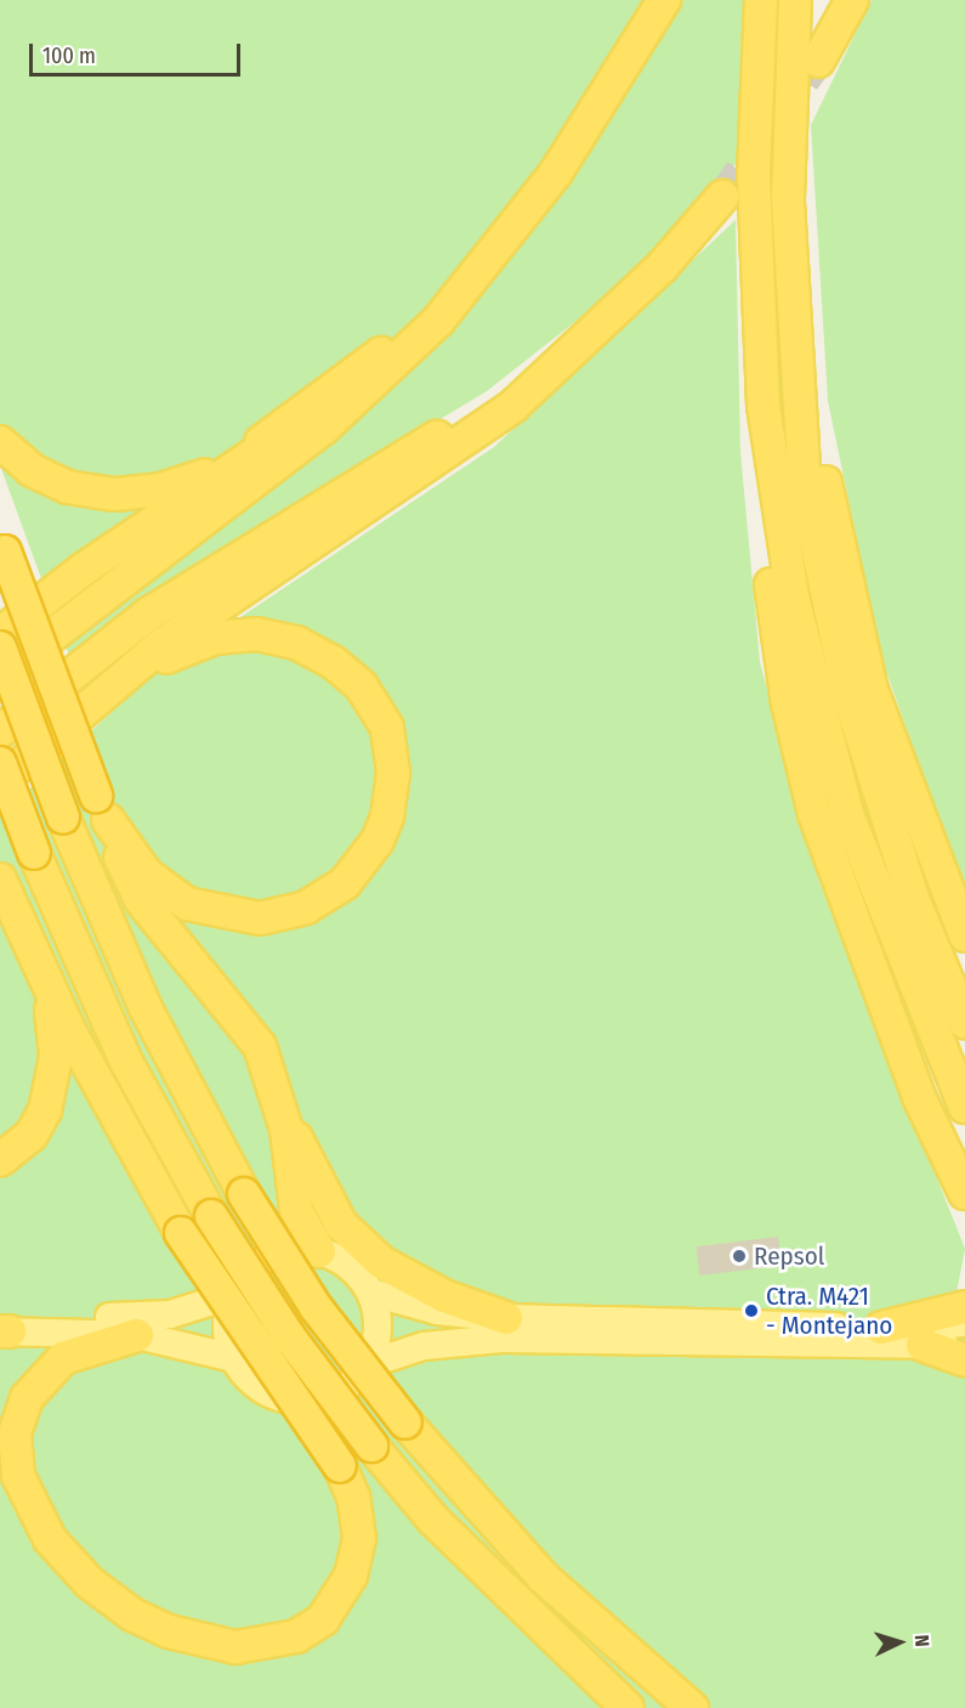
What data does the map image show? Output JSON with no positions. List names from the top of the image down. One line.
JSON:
{"places":["Repsol","Ctra. M421 - Montejano"],"scale_bar":"100 m","north":"right"}
